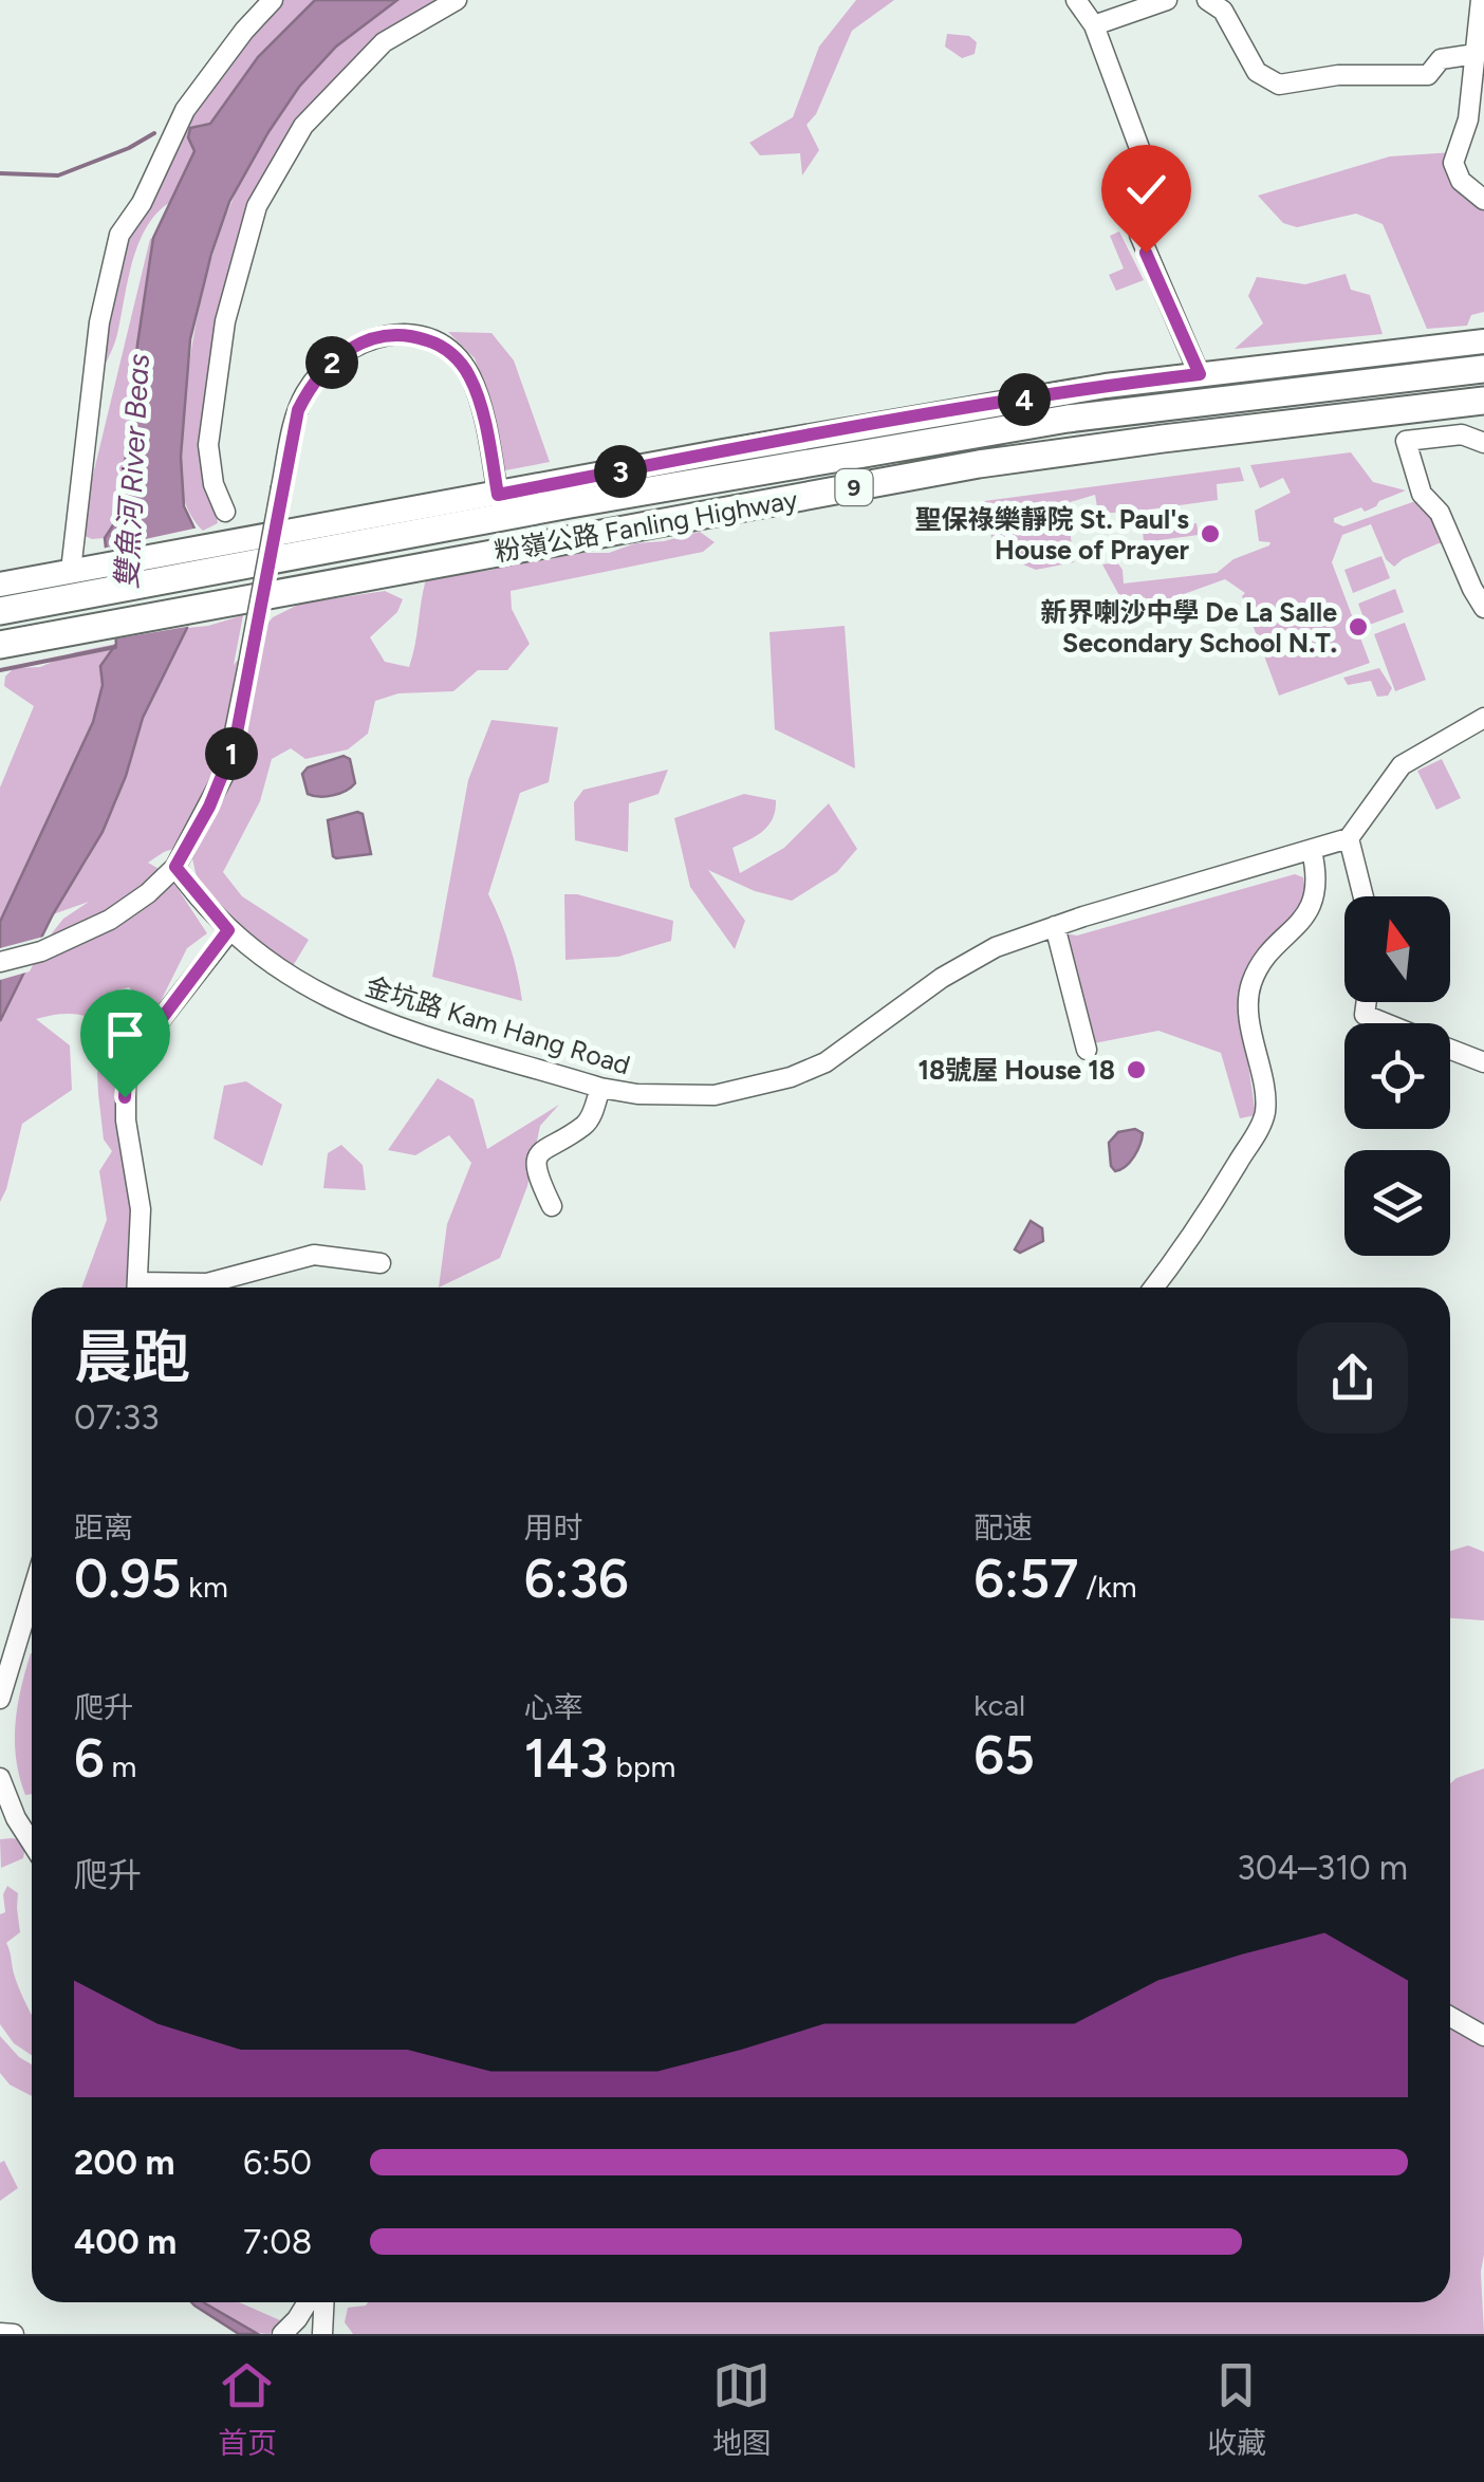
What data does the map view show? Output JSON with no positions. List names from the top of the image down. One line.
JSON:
{"streets":{"highway":["9","粉嶺公路 Fanling Highway"],"street":["金坑路 Kam Hang Road"]},"water":["雙魚河 River Beas"],"places":["聖保祿樂靜院 St. Paul's House of Prayer","新界喇沙中學 De La Salle Secondary School N.T.","18號屋 House 18"],"north":"top","page":{"pins":["2","4","3","1"],"heading":["晨跑","07:33"],"stats":[["距离","0.95 km"],["用时","6:36"],["配速","6:57 /km"],["爬升","6 m"],["心率","143 bpm"],["kcal","65"]],"chart":["爬升","304–310 m"],"list":[{"name":"200 m","note":"6:50"},{"name":"400 m","note":"7:08"}],"tabs":["首页","地图","收藏"]}}
